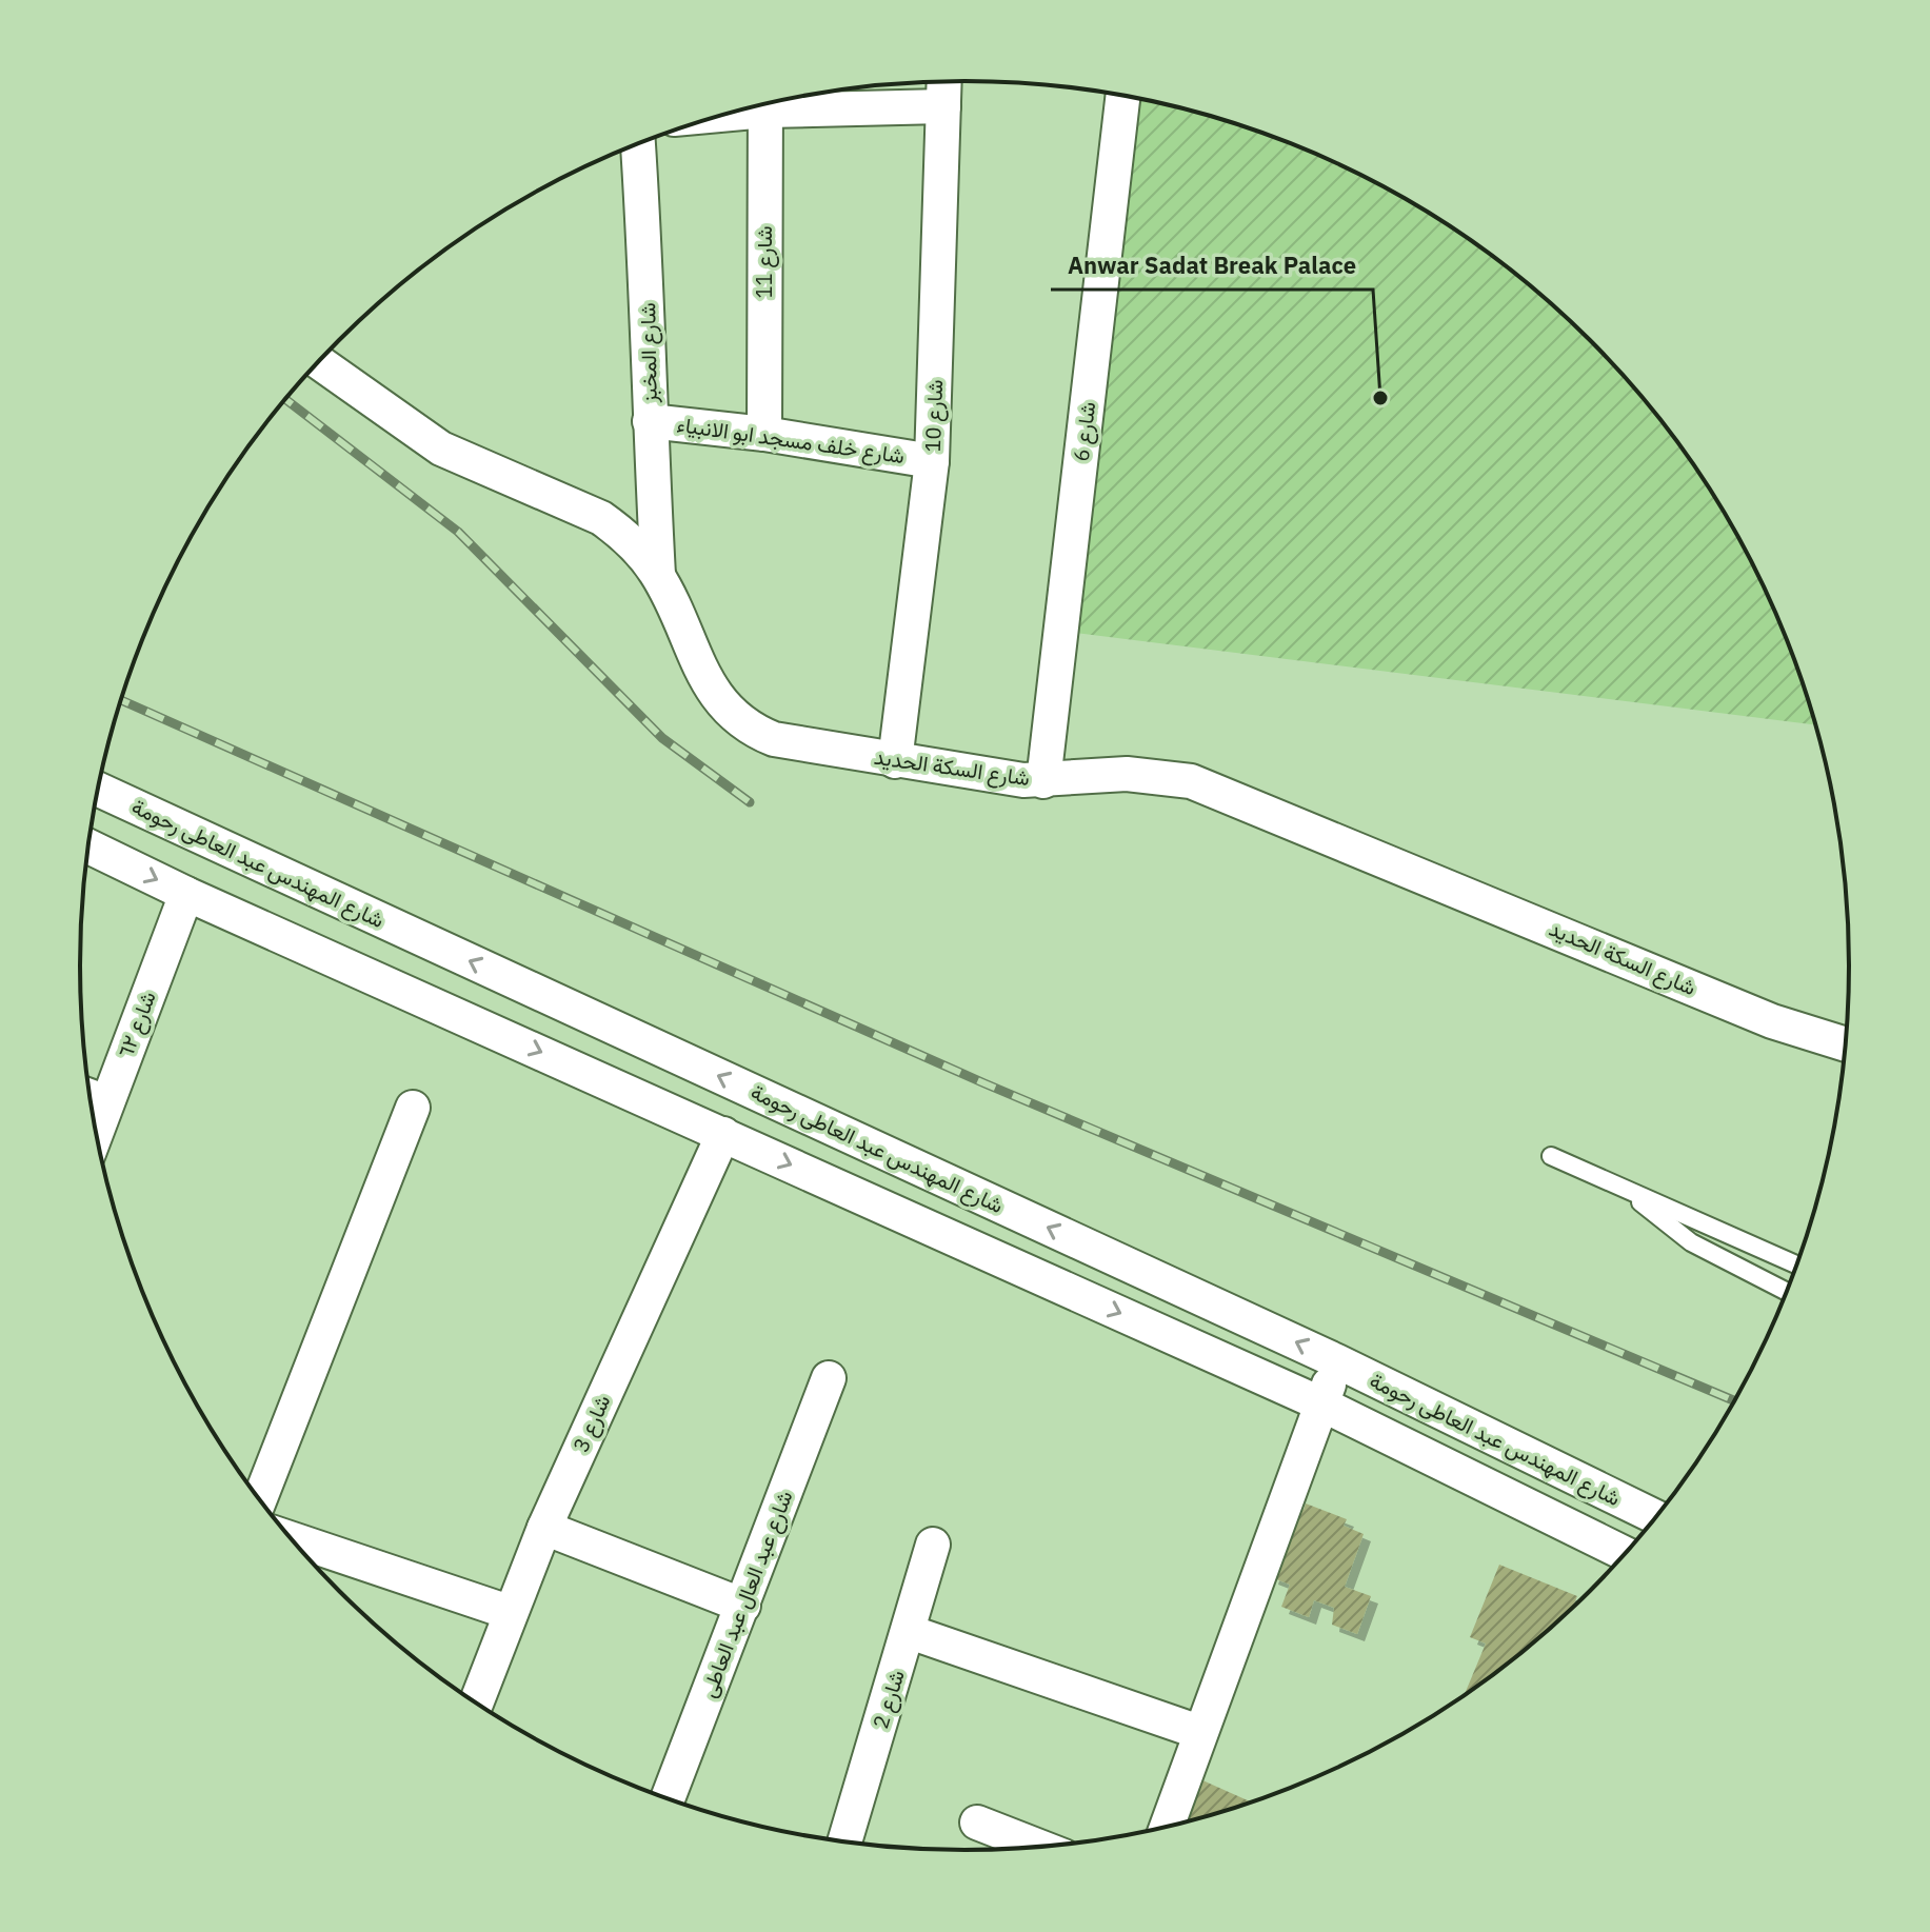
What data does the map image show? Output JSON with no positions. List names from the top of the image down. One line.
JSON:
{"streets":{"street":["شارع 11","شارع المخبز","شارع 10","شارع 6","شارع خلف مسجد ابو الانبياء","شارع السكة الحديد","شارع المهندس عبد العاطى رحومة","شارع ٦٢","شارع 3","شارع عبد العال عبد العاطى","شارع 2"]},"crossings":[["شارع 11","شارع خلف مسجد ابو الانبياء"],["شارع المخبز","شارع خلف مسجد ابو الانبياء"],["شارع المخبز","شارع السكة الحديد"],["شارع 10","شارع خلف مسجد ابو الانبياء"],["شارع 10","شارع السكة الحديد"],["شارع 6","شارع السكة الحديد"]],"places":["Anwar Sadat Break Palace"]}
